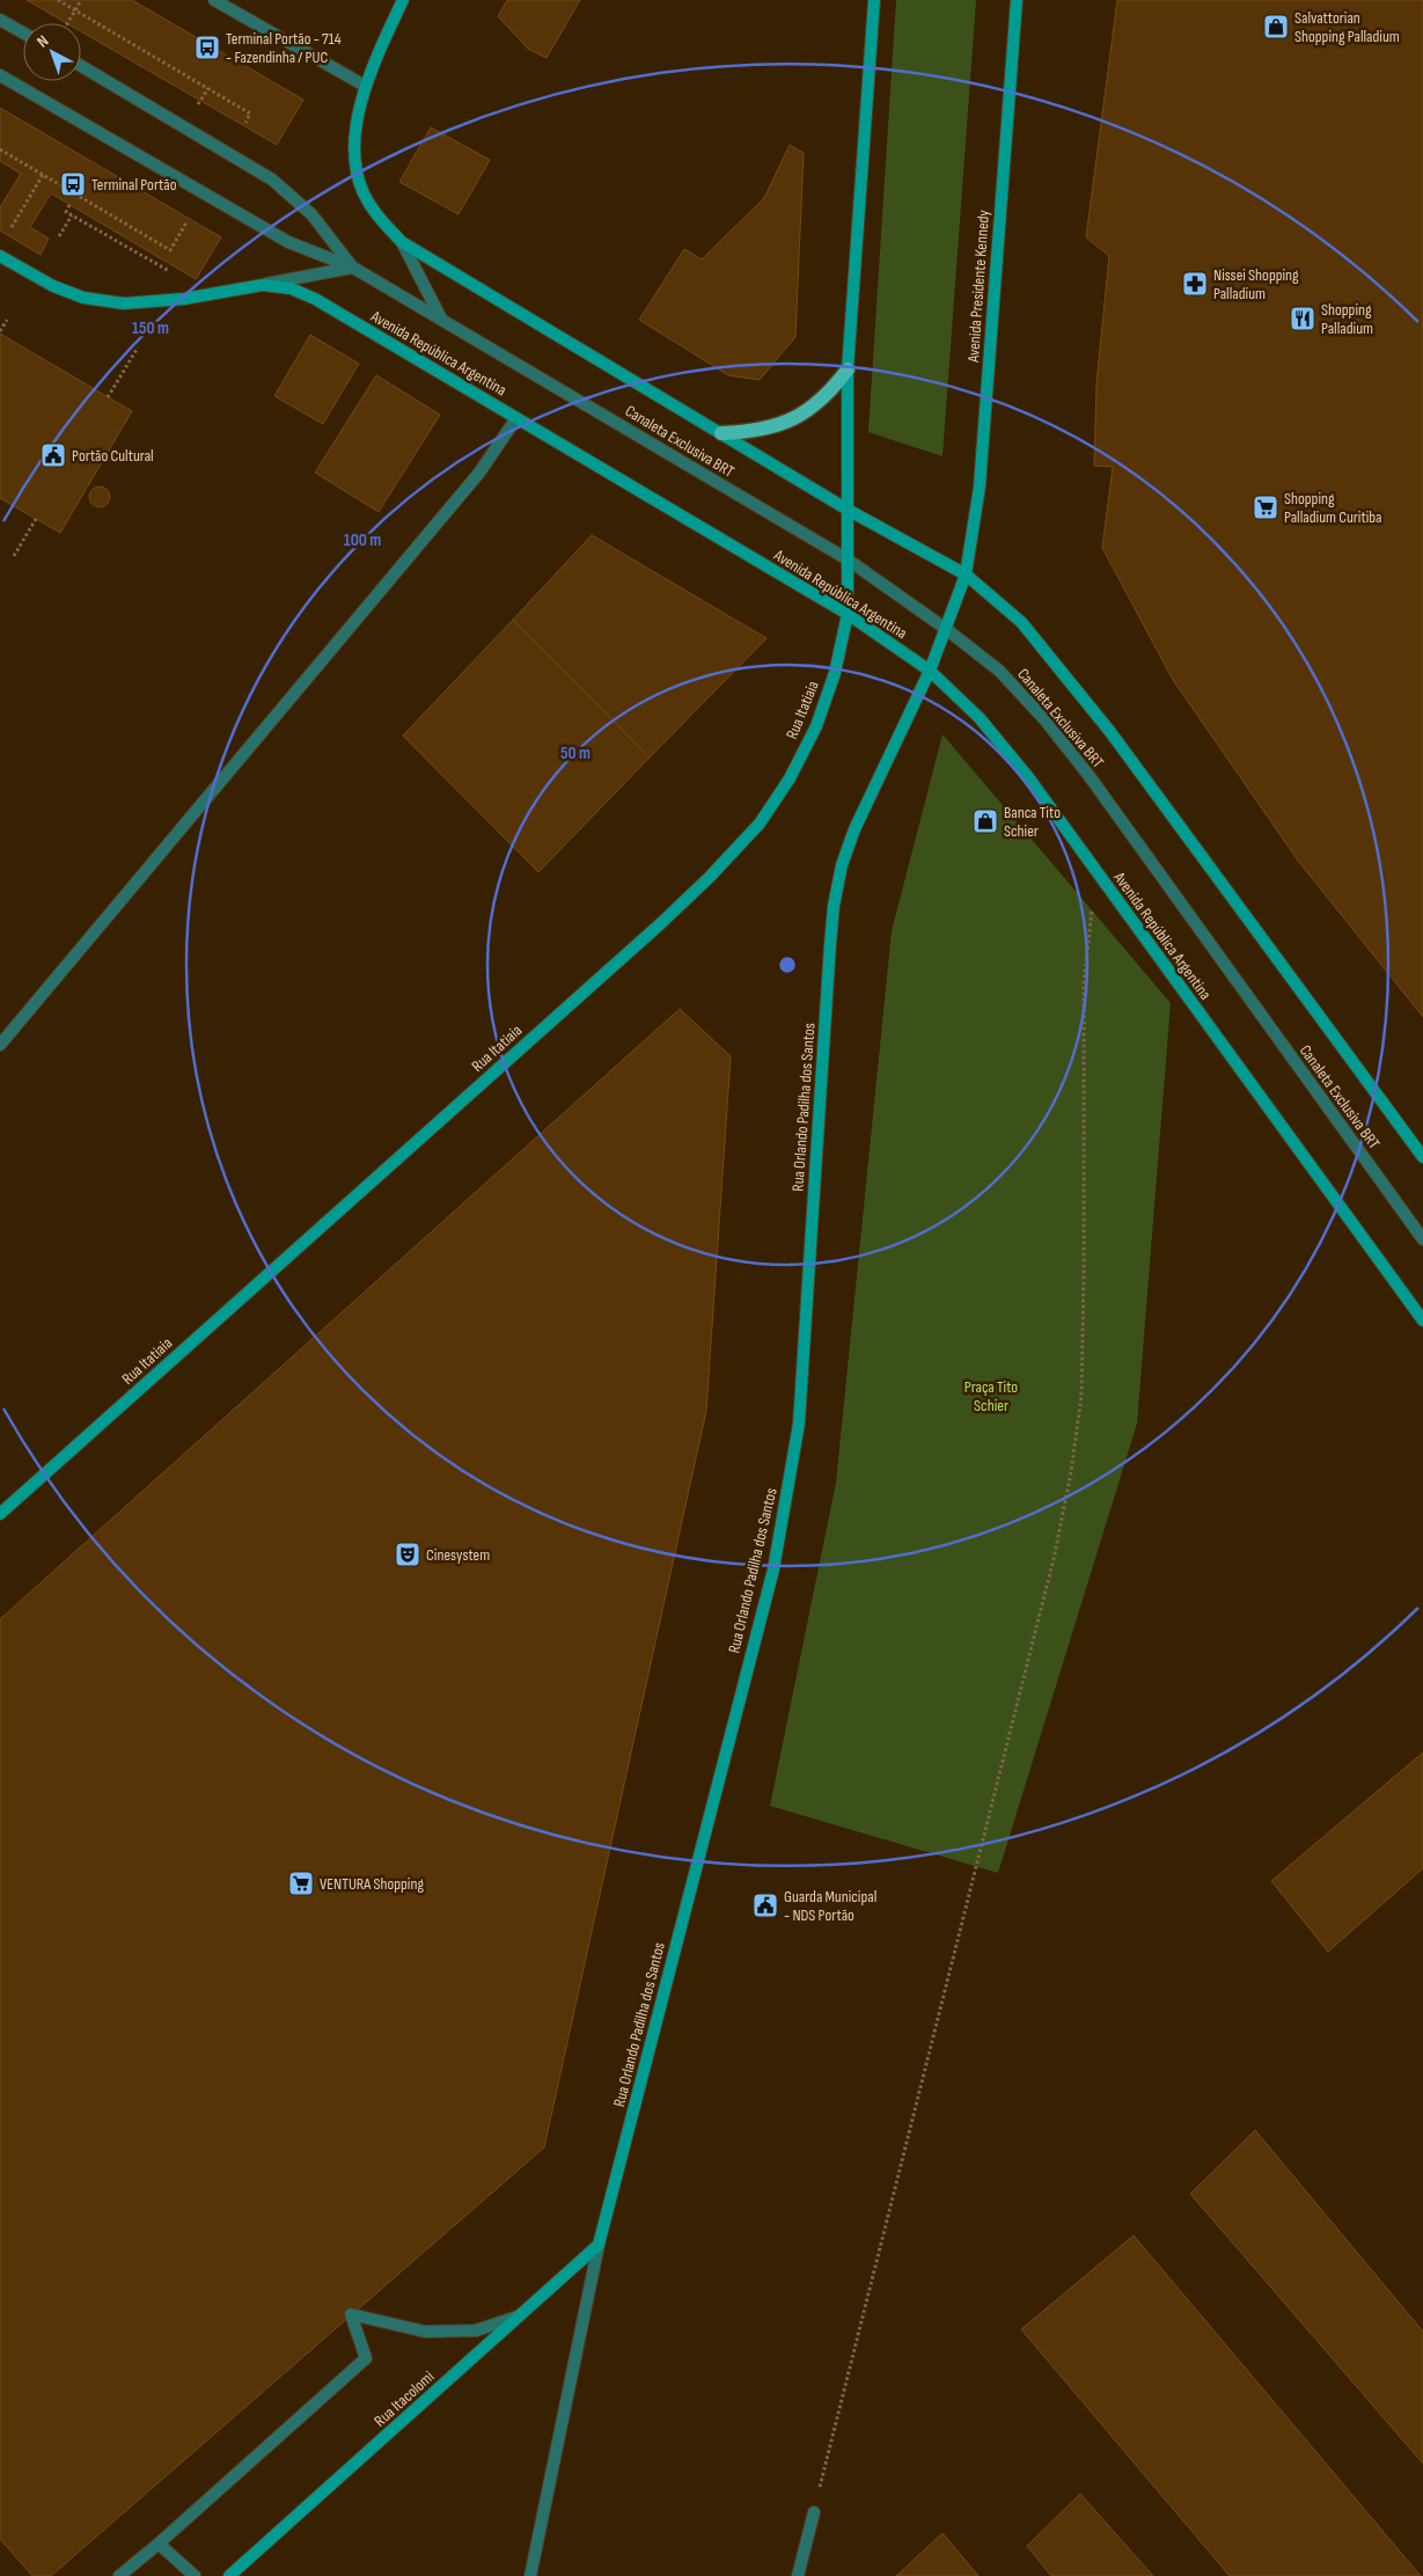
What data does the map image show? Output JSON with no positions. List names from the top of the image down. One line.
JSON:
{"streets":{"main road":["Avenida Presidente Kennedy","Avenida República Argentina","Rua Itatiaia","Rua Orlando Padilha dos Santos","Rua Itacolomi"],"street":["Canaleta Exclusiva BRT"]},"crossings":[["Avenida Presidente Kennedy","Rua Orlando Padilha dos Santos"],["Avenida República Argentina","Rua Itatiaia"],["Avenida República Argentina","Rua Orlando Padilha dos Santos"],["Canaleta Exclusiva BRT","Rua Itatiaia"],["Canaleta Exclusiva BRT","Rua Orlando Padilha dos Santos"],["Rua Orlando Padilha dos Santos","Rua Itacolomi"]],"parks":["Praça Tito Schier"],"places":{"shop":["Salvattorian Shopping Palladium","Banca Tito Schier"],"bus stop":["Terminal Portão - 714 - Fazendinha / PUC","Terminal Portão"],"pharmacy":["Nissei Shopping Palladium"],"restaurant":["Shopping Palladium"],"public building":["Portão Cultural","Guarda Municipal - NDS Portão"],"supermarket":["Shopping Palladium Curitiba","VENTURA Shopping"],"theatre":["Cinesystem"]},"north":"top left","rings":["150 m","100 m","50 m"]}
